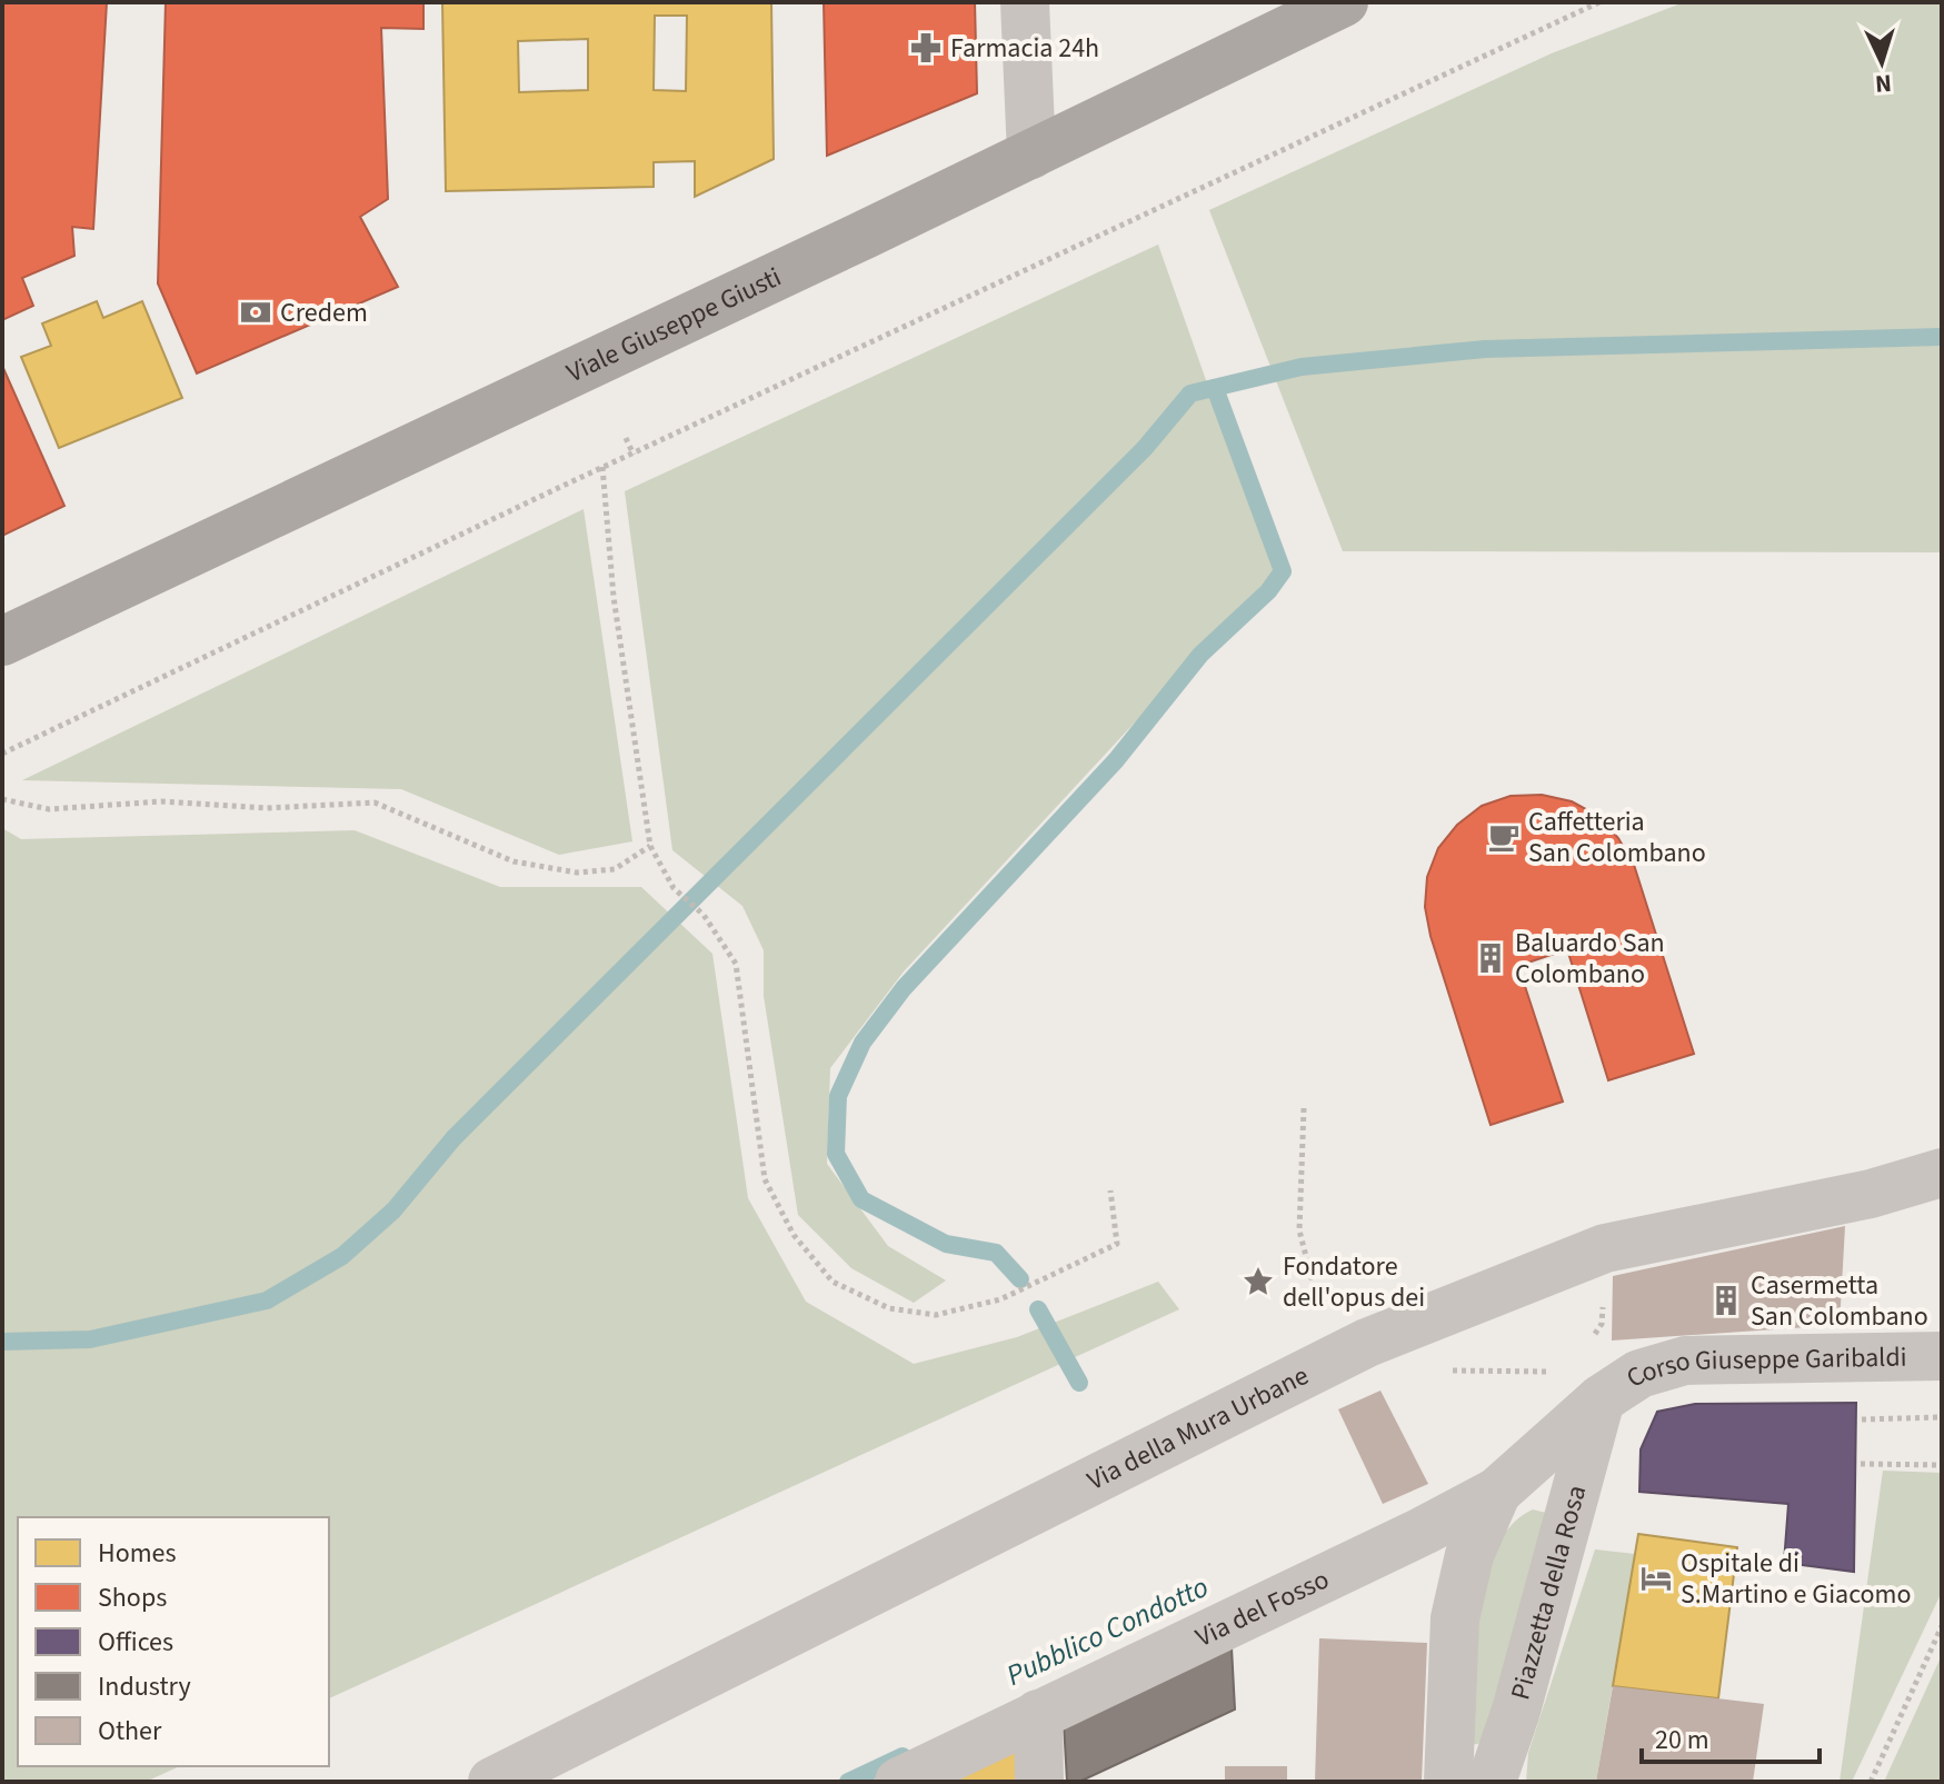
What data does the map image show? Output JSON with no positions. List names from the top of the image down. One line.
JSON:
{"streets":{"main road":["Viale Giuseppe Giusti"],"street":["Corso Giuseppe Garibaldi","Via della Mura Urbane","Piazzetta della Rosa","Via del Fosso"]},"crossings":[["Corso Giuseppe Garibaldi","Piazzetta della Rosa"],["Corso Giuseppe Garibaldi","Via del Fosso"],["Piazzetta della Rosa","Via del Fosso"]],"water":["Pubblico Condotto"],"places":{"pharmacy":["Farmacia 24h"],"bank":["Credem"],"cafe":["Caffetteria San Colombano"],"building":["Baluardo San Colombano","Casermetta San Colombano"],"place":["Fondatore dell'opus dei"],"hotel":["Ospitale di S.Martino e Giacomo"]},"legend":["Homes","Shops","Offices","Industry","Other"],"scale_bar":"20 m","north":"bottom"}
